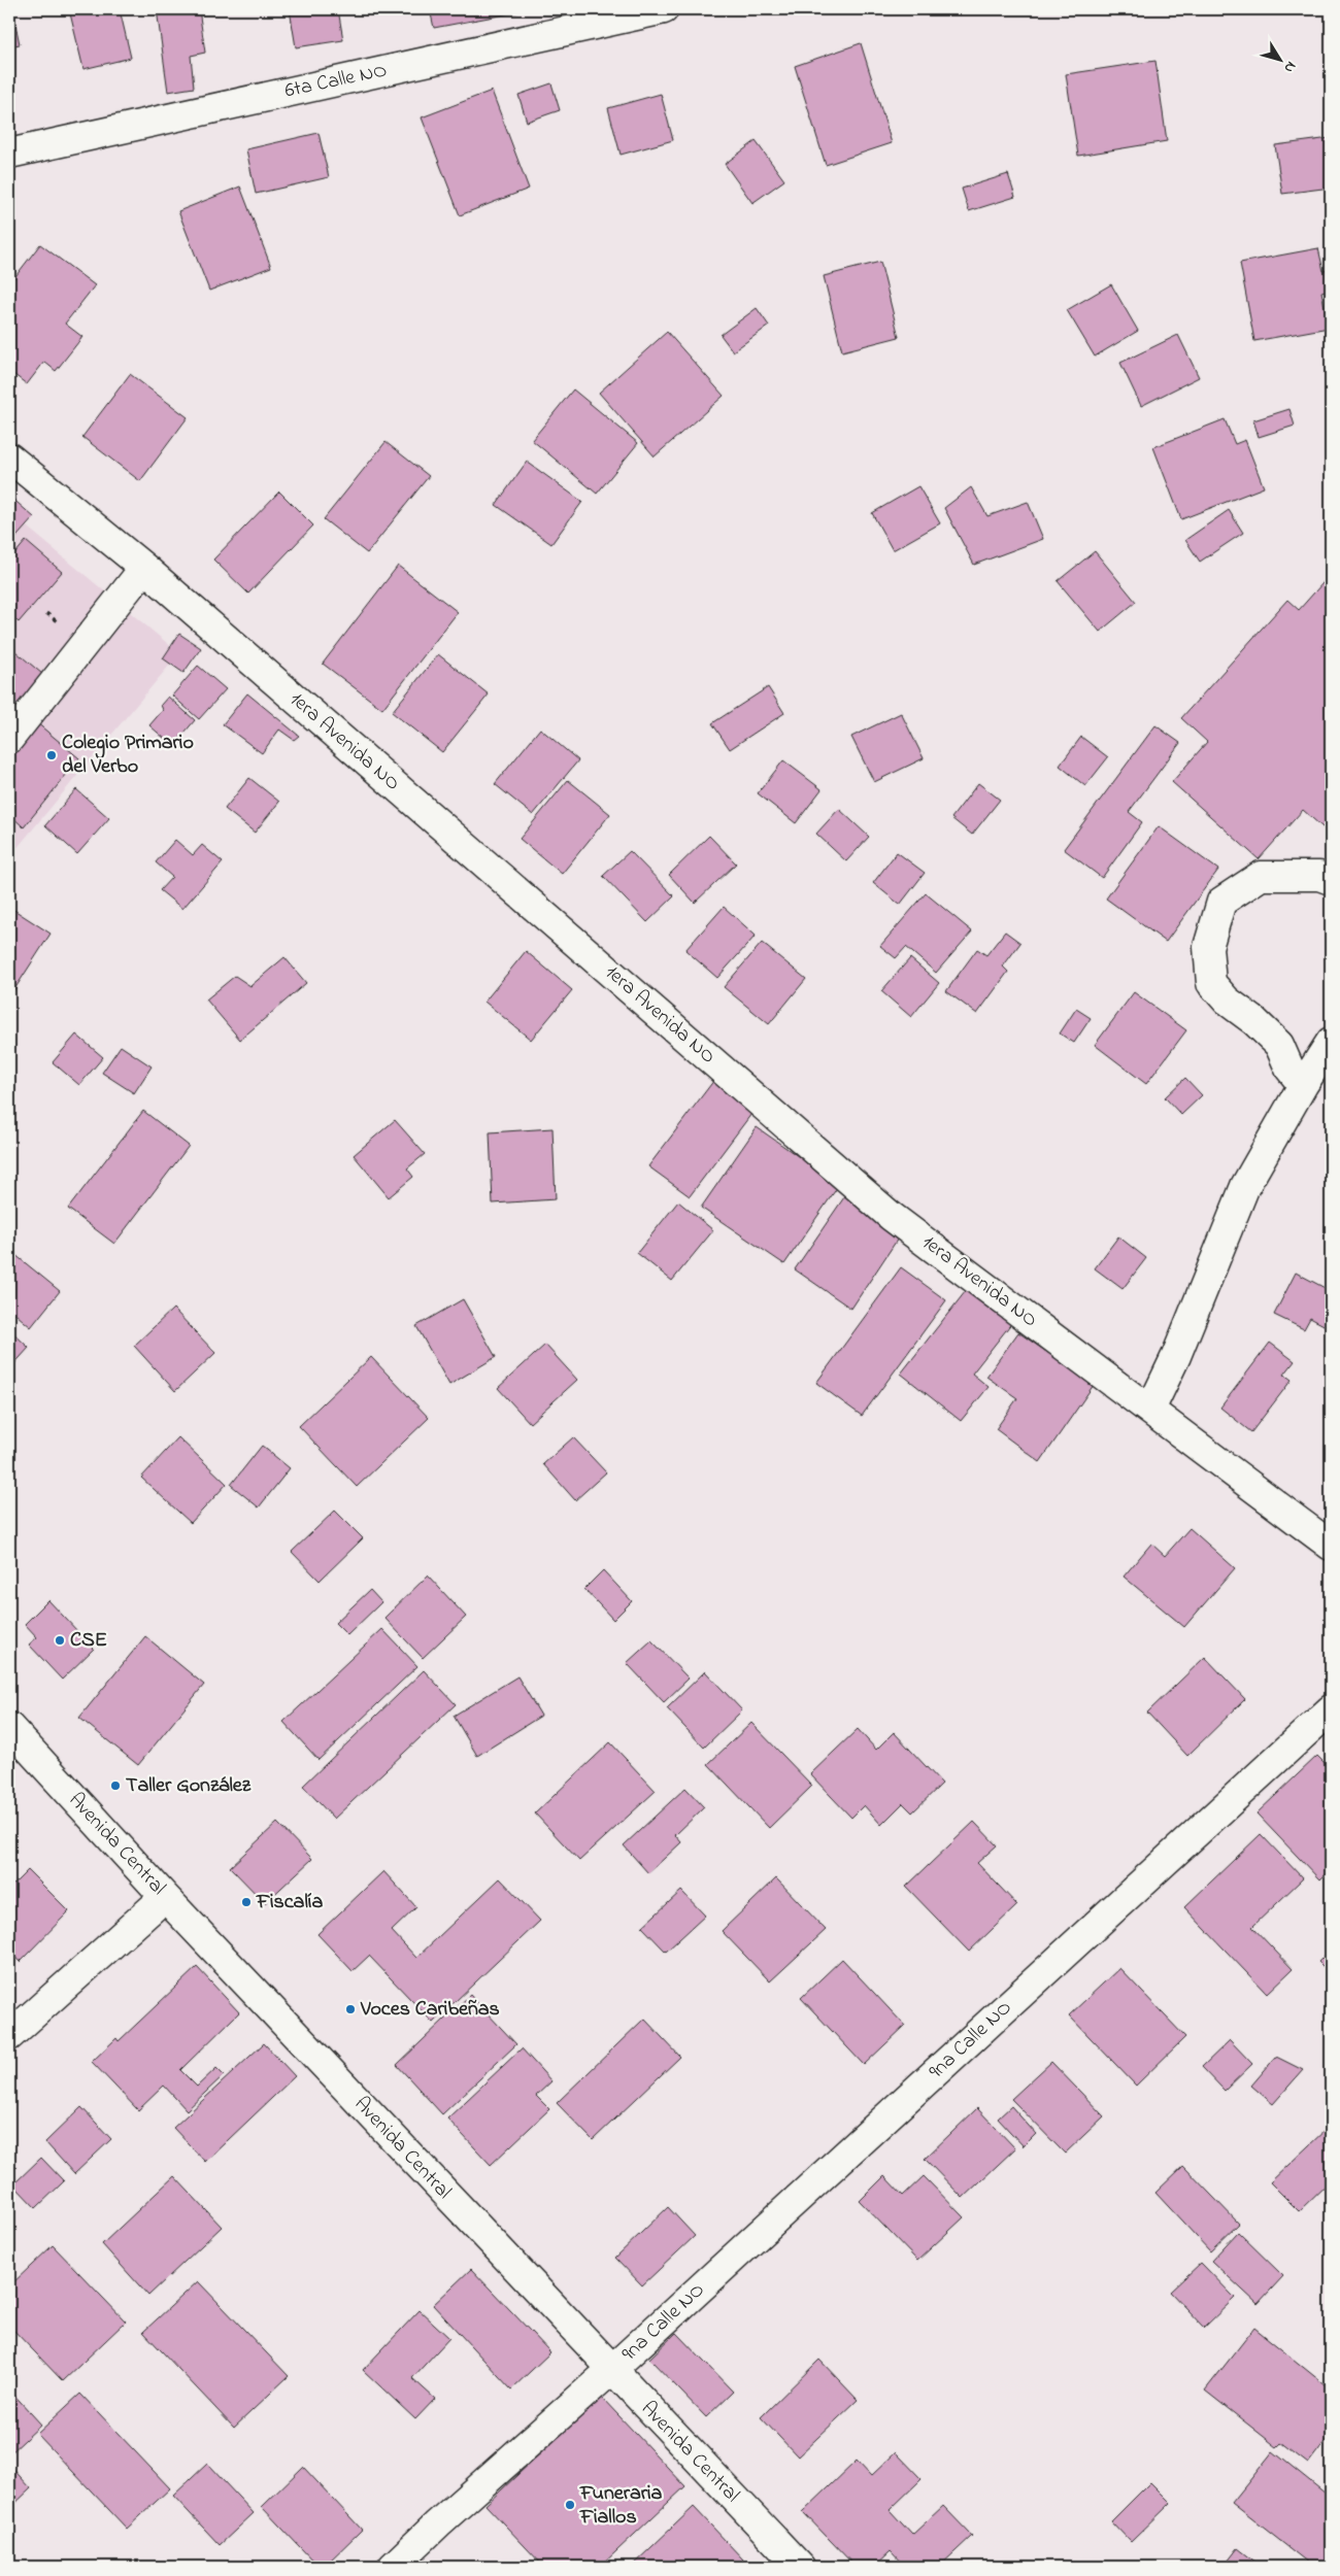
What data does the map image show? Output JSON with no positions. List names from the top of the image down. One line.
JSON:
{"streets":{"street":["6ta Calle NO","1era Avenida NO","Avenida Central","9na Calle NO"]},"crossings":[["Avenida Central","9na Calle NO"]],"places":["Colegio Primario del Verbo","CSE","Taller González","Fiscalía","Voces Caribeñas","Funeraria Fiallos"],"north":"bottom right"}
